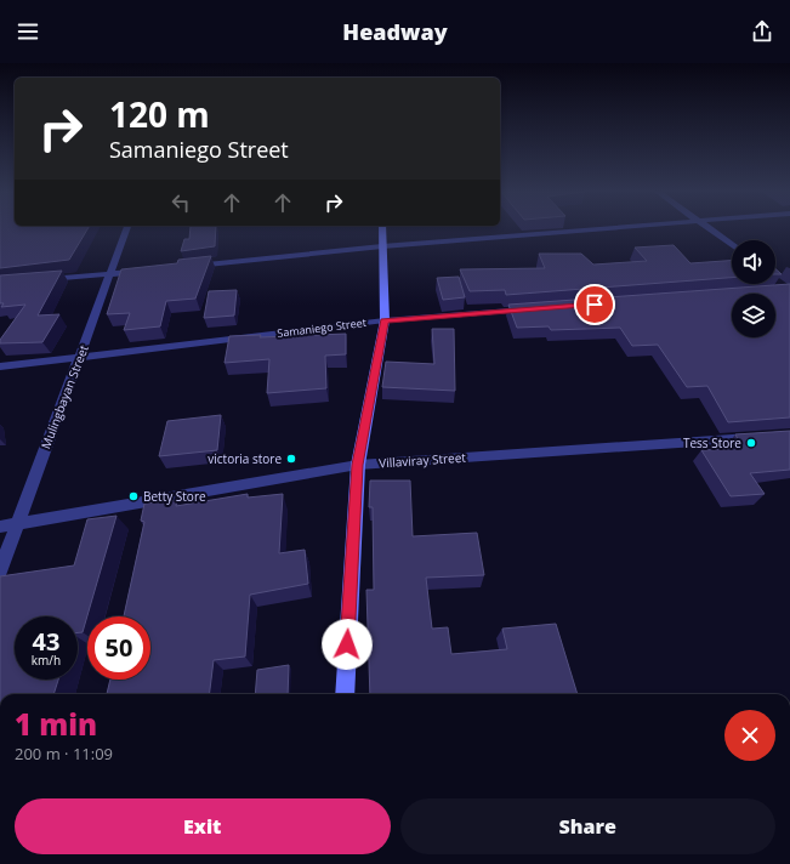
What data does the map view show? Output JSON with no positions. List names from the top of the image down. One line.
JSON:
{"streets":{"street":["Samaniego Street","Mulingbayan Street","Villaviray Street"]},"crossings":[["Samaniego Street","Mulingbayan Street"],["Mulingbayan Street","Villaviray Street"]],"places":["Tess Store","victoria store","Betty Store"],"page":{"header":"Headway","turn":["120 m","Samaniego Street"],"speed":"43 km/h","limit":"50","heading":["1 min","200 m · 11:09"],"buttons":["Exit","Share"]}}
